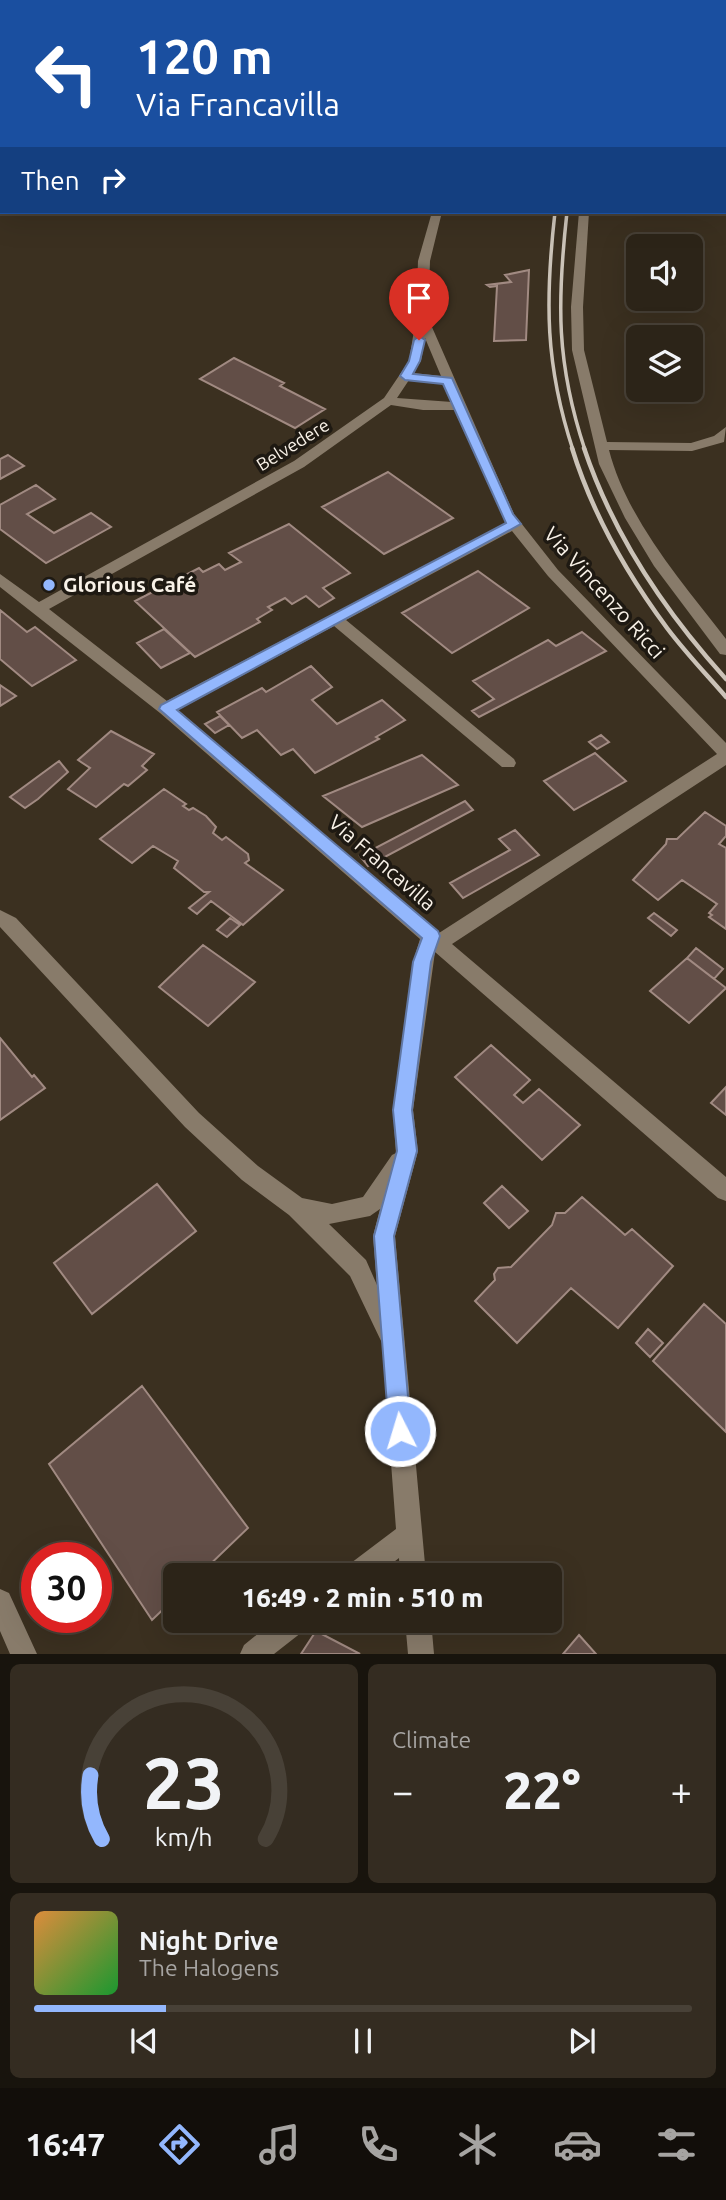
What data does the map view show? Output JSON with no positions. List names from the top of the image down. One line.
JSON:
{"streets":{"street":["Belvedere","Via Vincenzo Ricci","Via Francavilla"]},"crossings":[["Belvedere","Via Vincenzo Ricci"],["Belvedere","Via Francavilla"]],"places":["Glorious Café"],"page":{"turn":["120 m","Via Francavilla"],"then":"Then","limit":"30","trip":"16:49 · 2 min · 510 m","tile":"Climate","heat":["−","22°","+"],"song":["Night Drive","The Halogens"],"tabs":"16:47","gauge":["23","km/h"]}}
